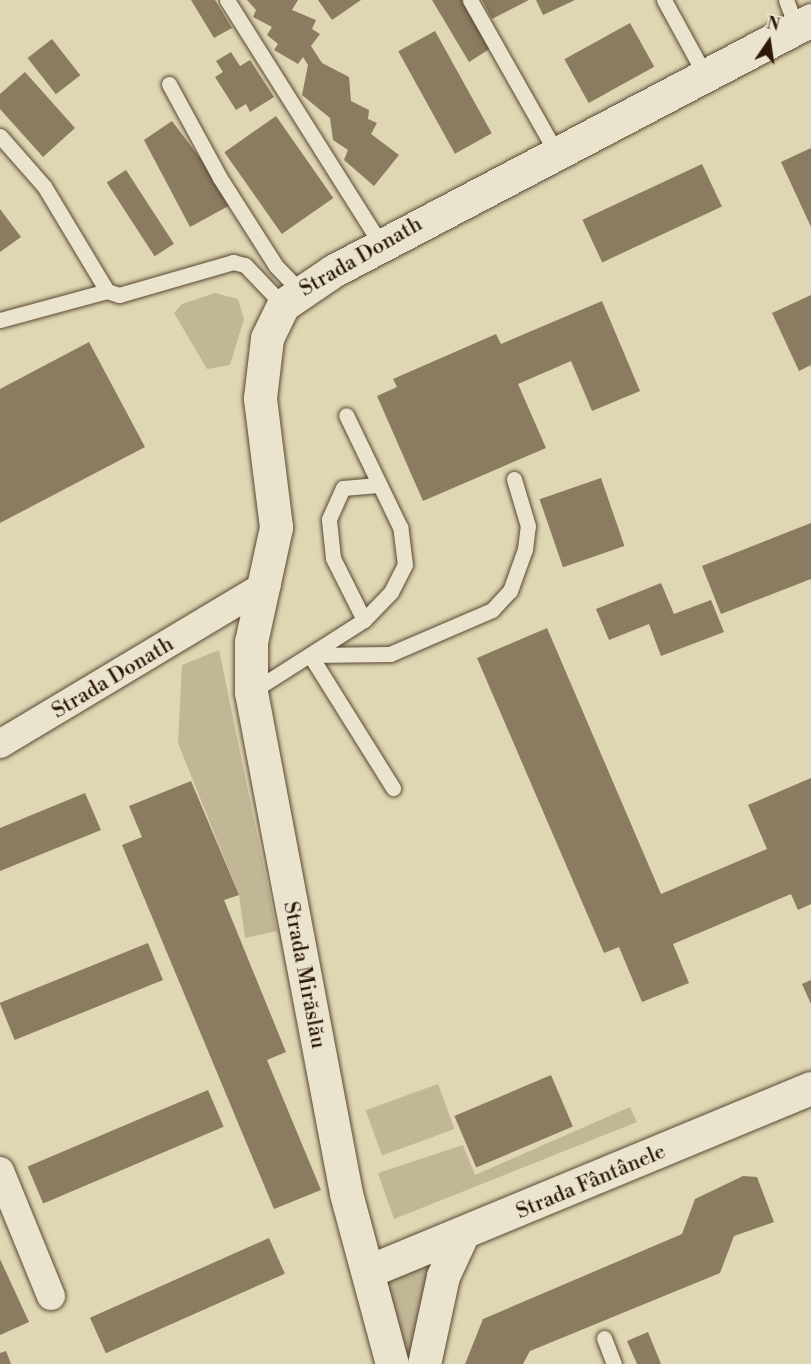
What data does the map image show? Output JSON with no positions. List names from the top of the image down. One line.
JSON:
{"streets":{"main road":["Strada Donath","Strada Mirăslău","Strada Fântânele"]},"crossings":[["Strada Donath","Strada Mirăslău"],["Strada Mirăslău","Strada Fântânele"]],"north":"top"}
